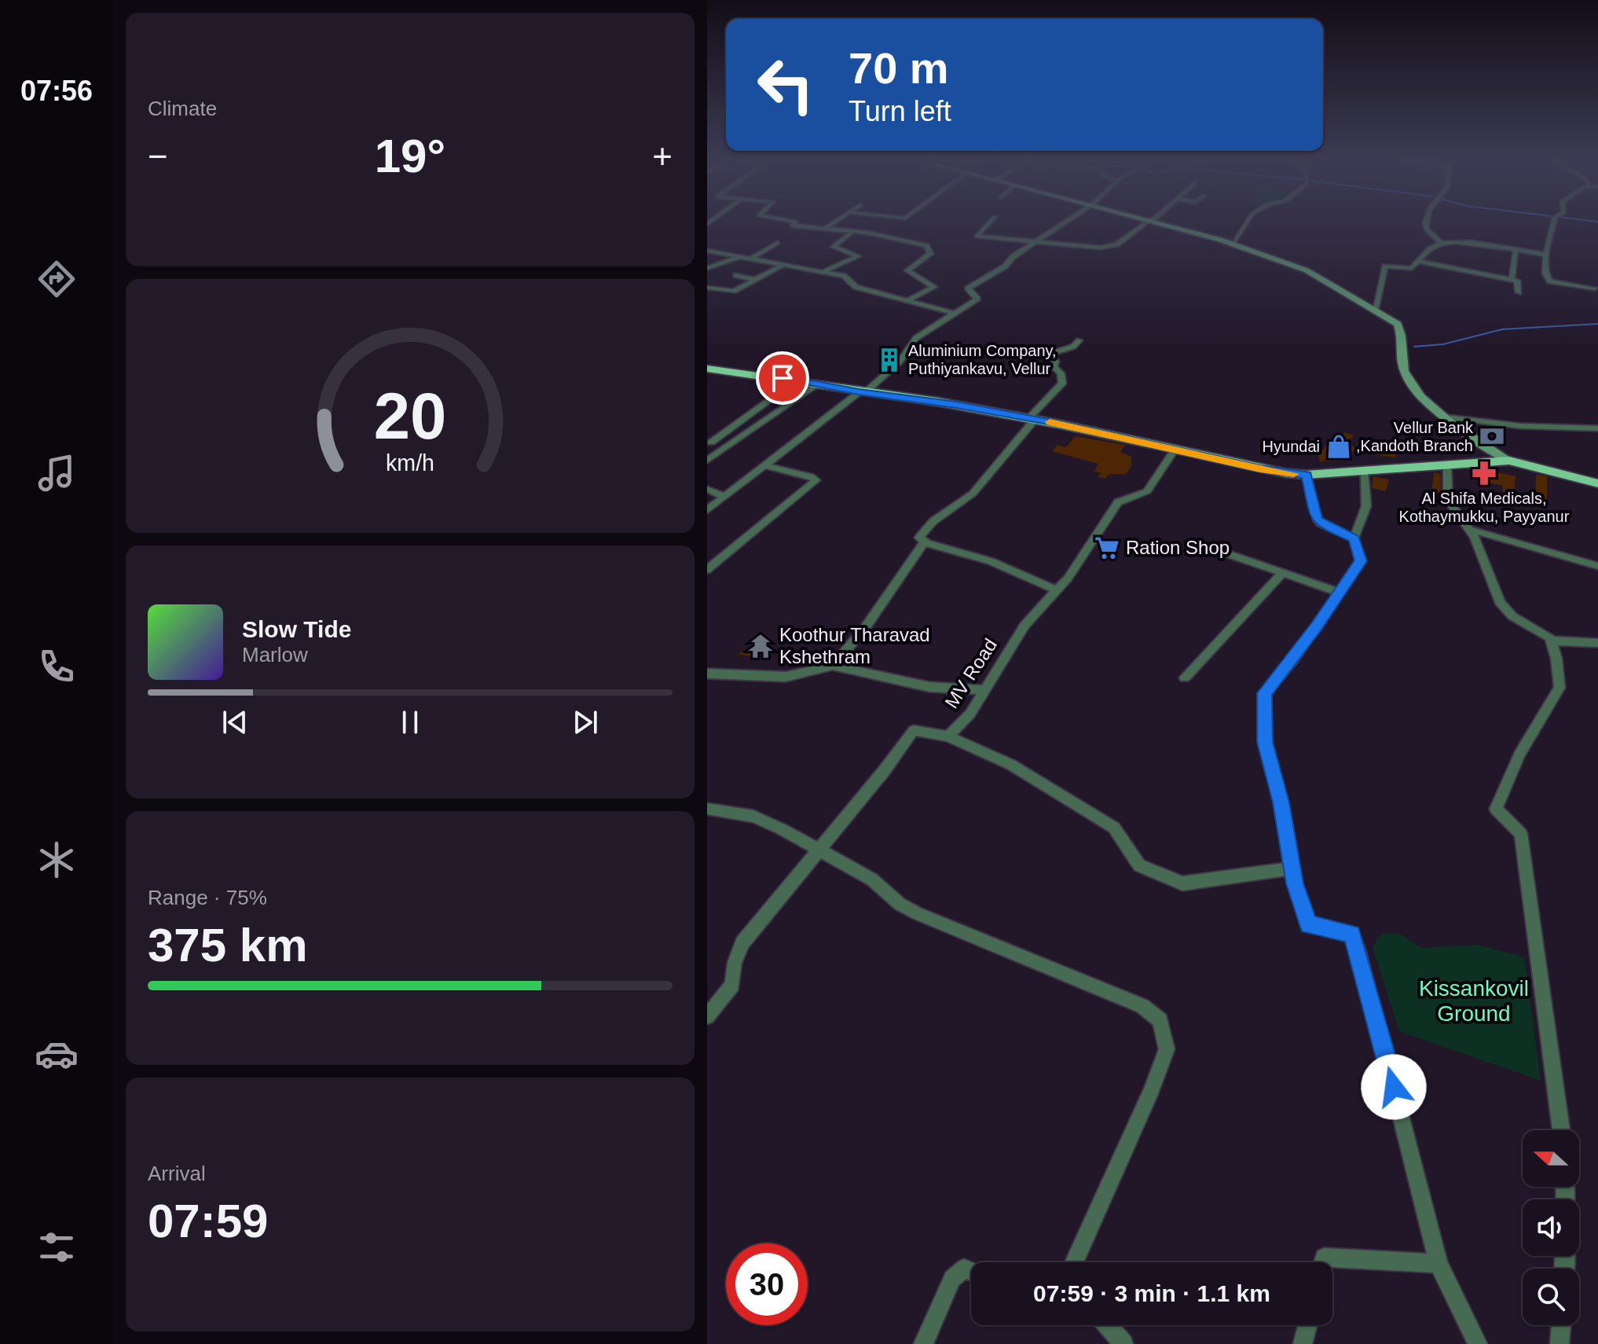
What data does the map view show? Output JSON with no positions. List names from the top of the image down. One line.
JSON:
{"streets":{"street":["MV Road"]},"parks":["Kissankovil Ground"],"places":{"building":["Aluminium Company, Puthiyankavu, Vellur"],"bank":["Vellur Bank ,Kandoth Branch"],"shop":["Hyundai"],"pharmacy":["Al Shifa Medicals, Kothaymukku, Payyanur"],"supermarket":["Ration Shop"],"temple":["Koothur Tharavad Kshethram"]},"north":"left","page":{"tabs":"07:56","tile":["Climate",["Range · 75%","375 km"],["Arrival","07:59"]],"turn":["70 m","Turn left"],"heat":["−","19°","+"],"song":["Slow Tide","Marlow"],"limit":"30","trip":"07:59 · 3 min · 1.1 km","gauge":["20","km/h"]}}
